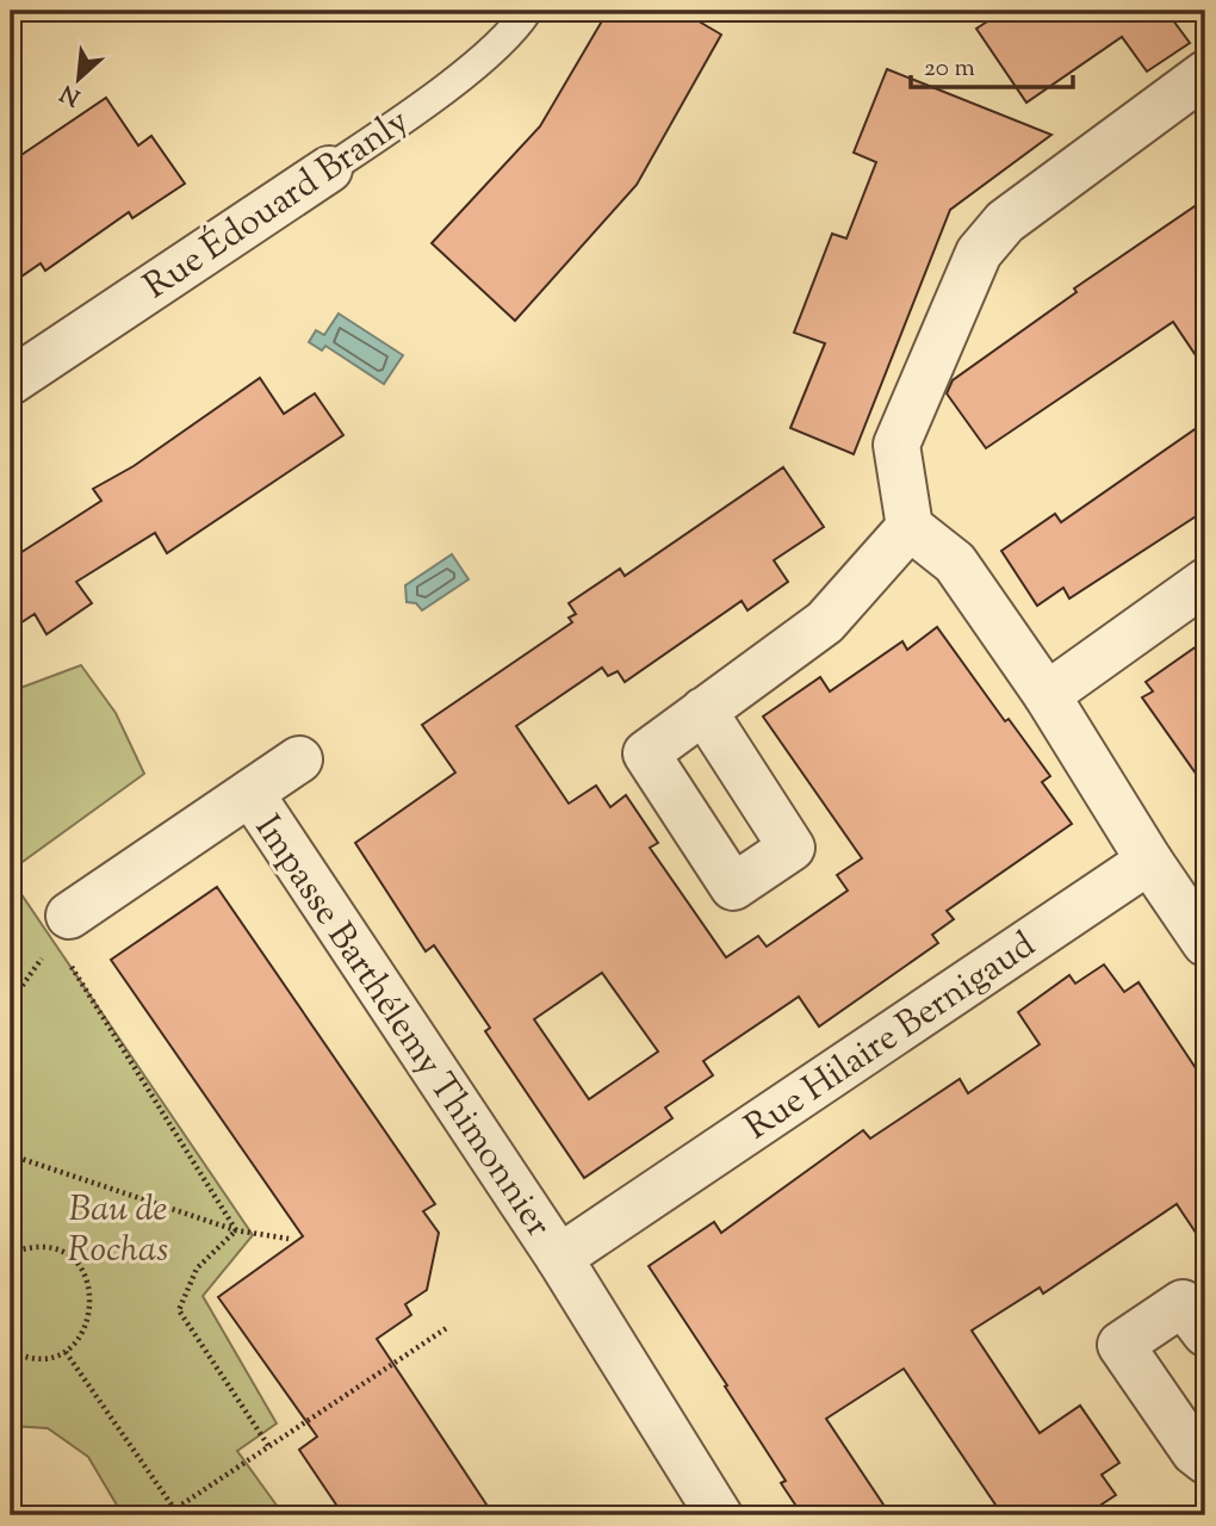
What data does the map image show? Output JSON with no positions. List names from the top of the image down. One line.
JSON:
{"streets":{"street":["Rue Édouard Branly","Impasse Barthélemy Thimonnier","Rue Hilaire Bernigaud"]},"crossings":[["Impasse Barthélemy Thimonnier","Rue Hilaire Bernigaud"]],"parks":["Bau de Rochas"],"scale_bar":"20 m","north":"bottom left"}
